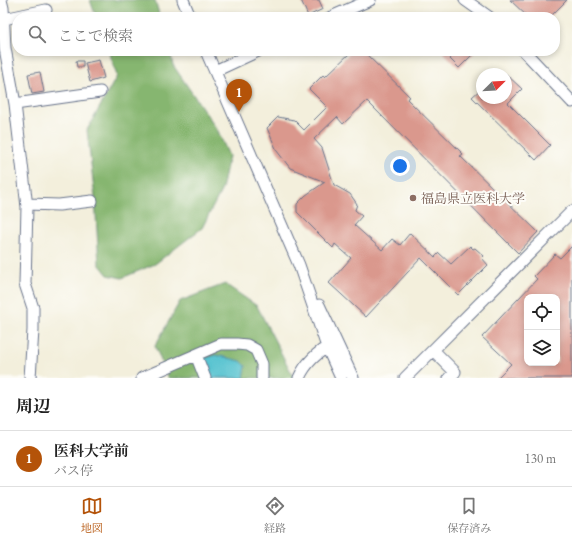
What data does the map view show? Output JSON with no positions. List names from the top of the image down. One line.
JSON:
{"places":["福島県立医科大学"],"north":"top right","page":{"search":"ここで検索","pins":"1","heading":"周辺","list":[{"mark":"1","name":"医科大学前","note":"バス停","value":"130 m"}],"nav":["地図","経路","保存済み"]}}
